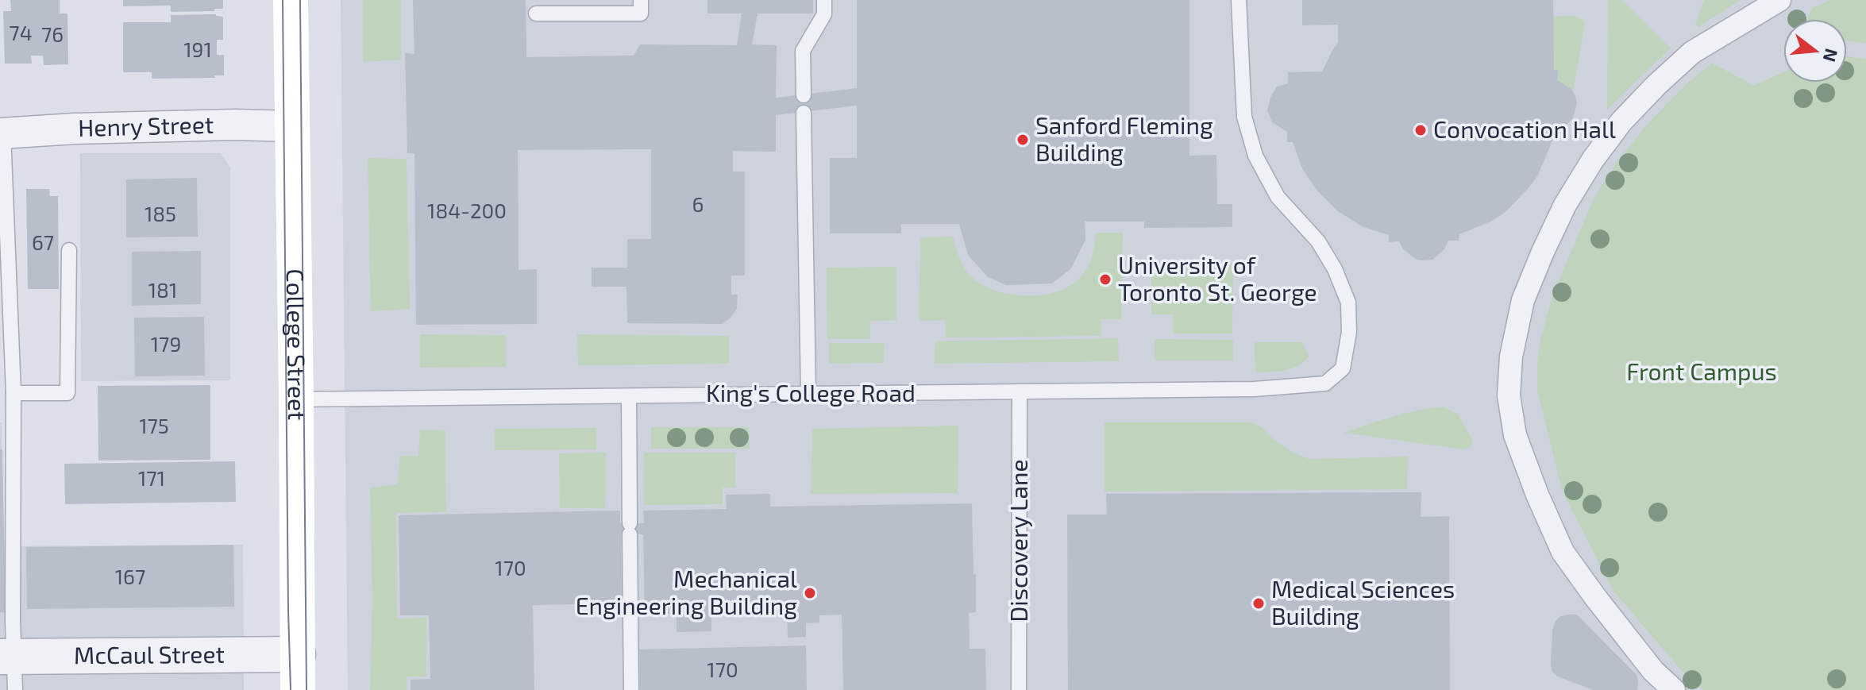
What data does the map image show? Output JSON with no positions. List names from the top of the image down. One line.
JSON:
{"streets":{"main road":["College Street"],"street":["Henry Street","McCaul Street"],"lane":["King's College Road","Discovery Lane"]},"crossings":[["Henry Street","College Street"],["College Street","King's College Road"],["College Street","McCaul Street"],["King's College Road","Discovery Lane"]],"parks":["Front Campus"],"places":["Convocation Hall","Sanford Fleming Building","University of Toronto St. George","Mechanical Engineering Building","Medical Sciences Building"],"house_numbers":["74","76","191","6","184-200","185","67","181","179","175","171","170","167","170"],"north":"right"}
